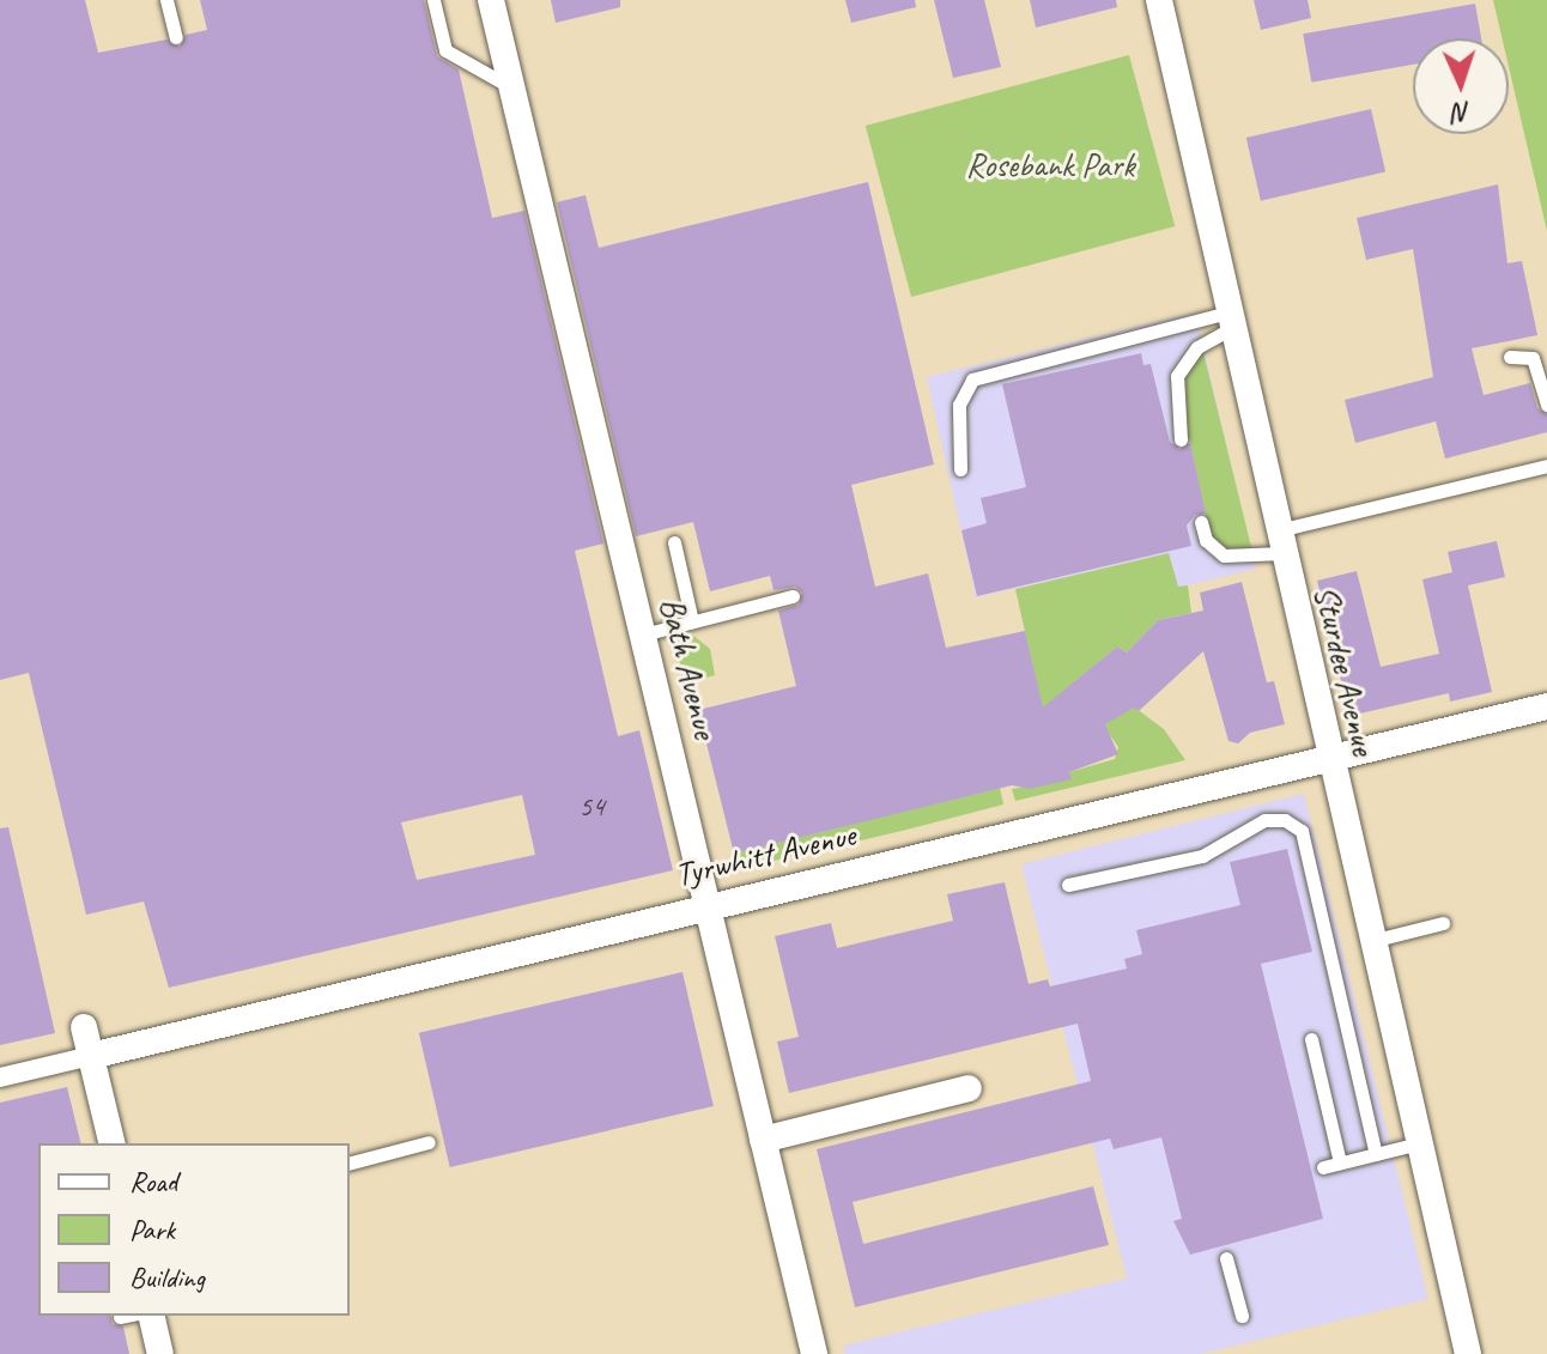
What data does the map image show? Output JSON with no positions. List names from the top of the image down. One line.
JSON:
{"streets":{"street":["Bath Avenue","Sturdee Avenue","Tyrwhitt Avenue"]},"crossings":[["Bath Avenue","Tyrwhitt Avenue"],["Sturdee Avenue","Tyrwhitt Avenue"]],"parks":["Rosebank Park"],"house_numbers":["54"],"legend":["Road","Park","Building"],"north":"bottom"}
